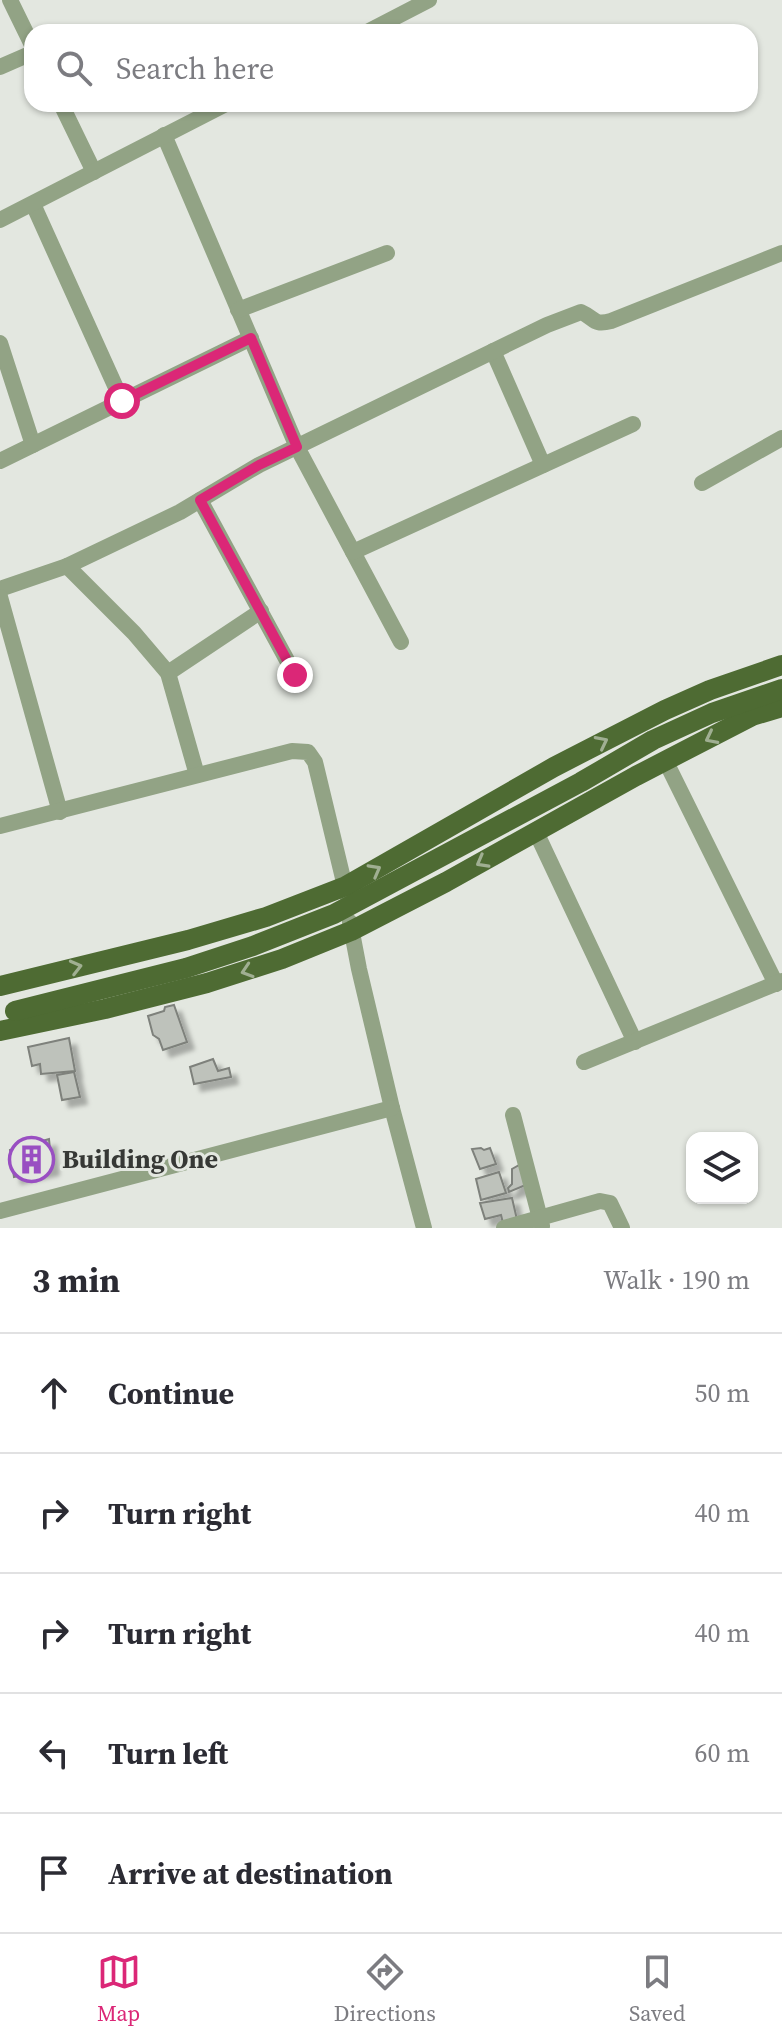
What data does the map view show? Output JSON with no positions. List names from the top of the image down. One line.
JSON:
{"places":{"building":["Building One"]},"page":{"search":"Search here","heading":["3 min","Walk · 190 m"],"list":[["Continue","50 m"],["Turn right","40 m"],["Turn right","40 m"],["Turn left","60 m"],"Arrive at destination"],"nav":["Map","Directions","Saved"]}}
